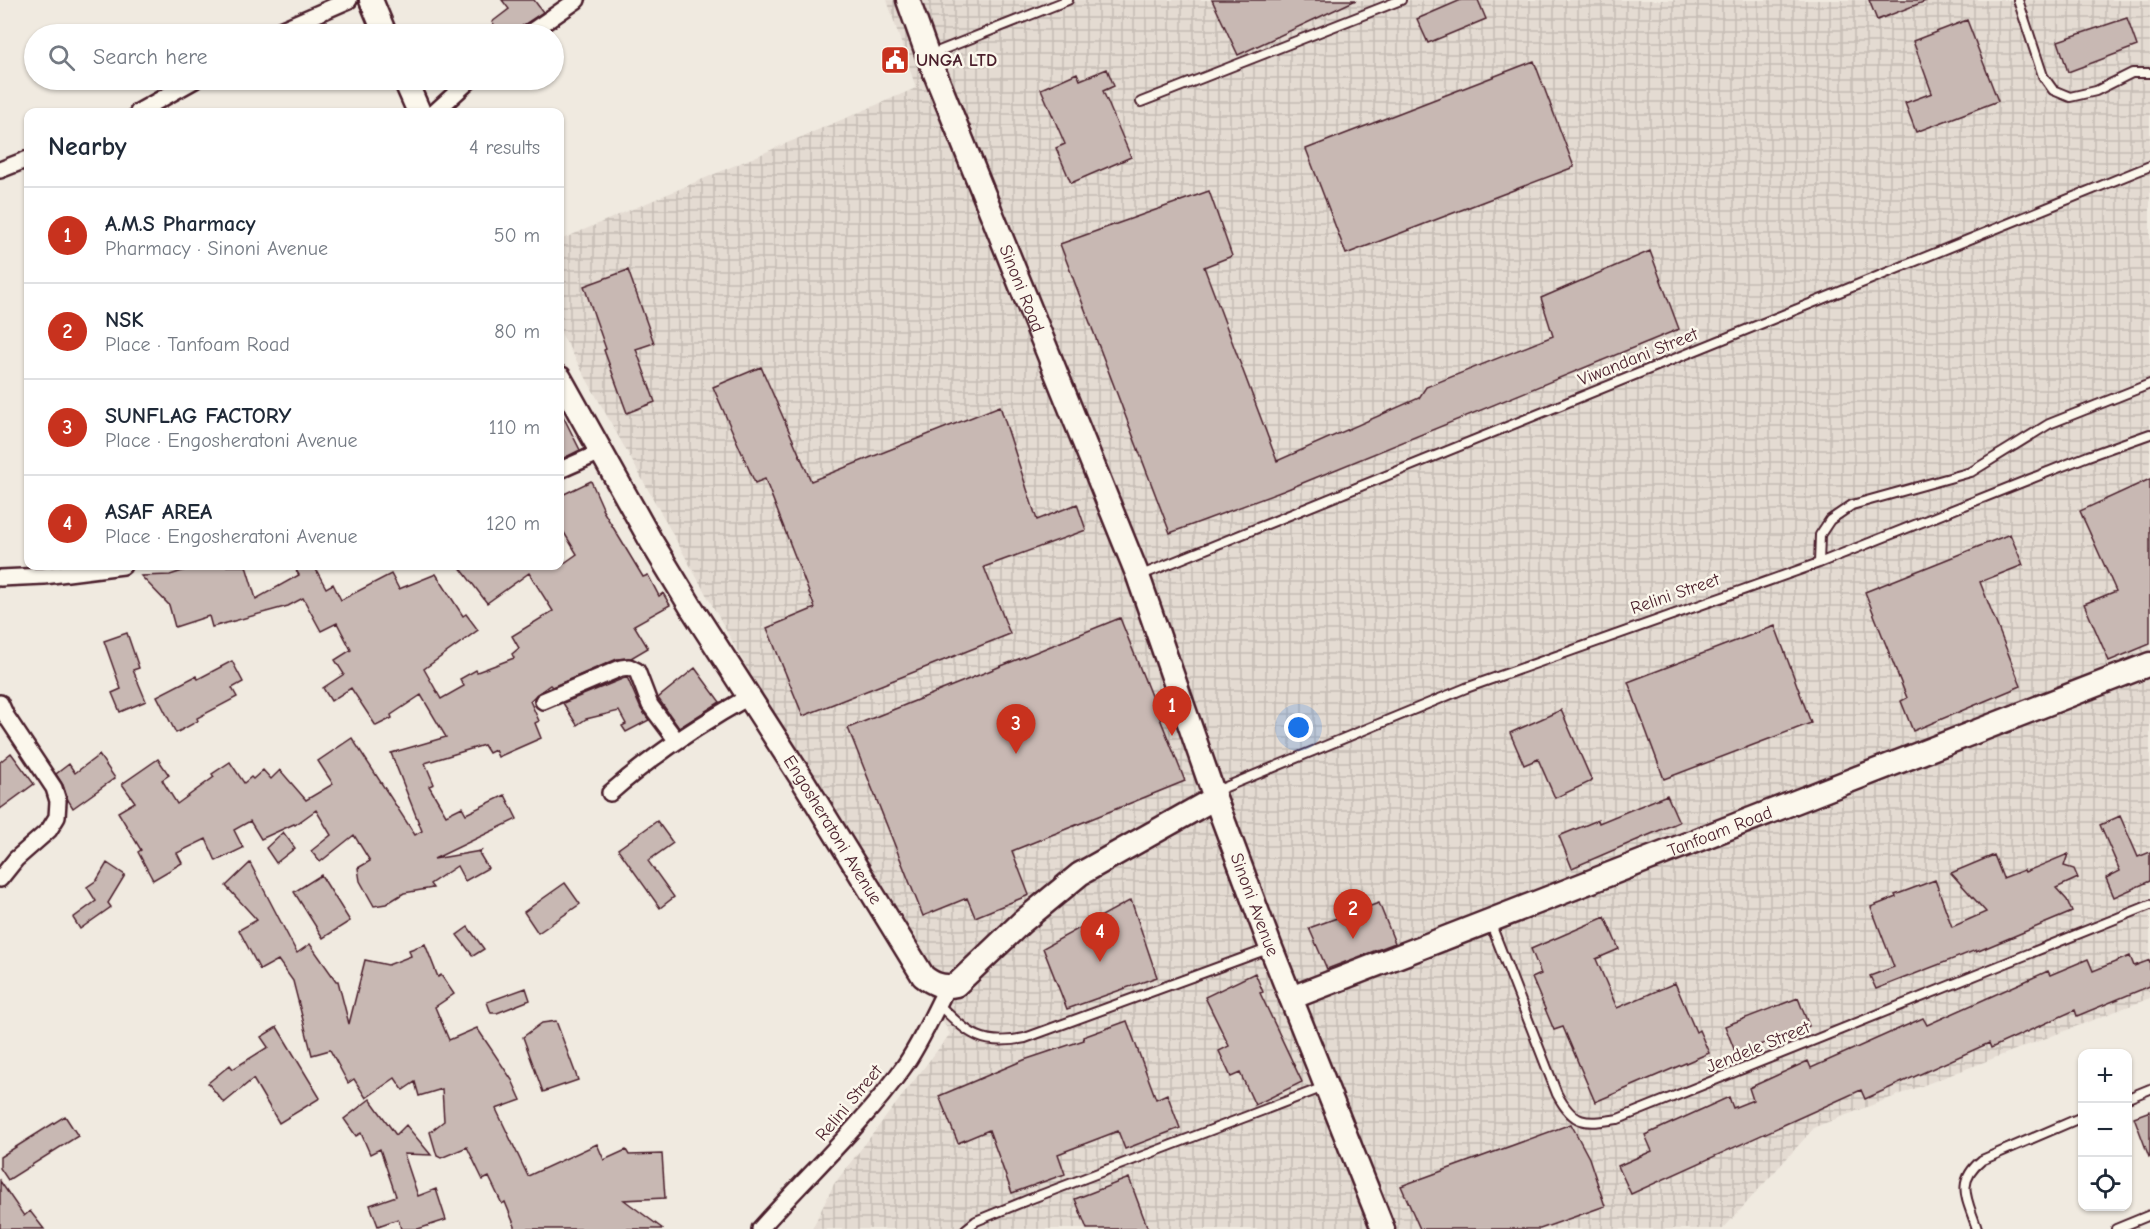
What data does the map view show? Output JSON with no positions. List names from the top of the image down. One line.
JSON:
{"streets":{"street":["Sinoni Road","Relini Street","Engosheratoni Avenue","Tanfoam Road","Sinoni Avenue"],"lane":["Viwandani Street","Jendele Street"]},"crossings":[["Sinoni Road","Viwandani Street"],["Sinoni Road","Sinoni Avenue"],["Viwandani Street","Sinoni Avenue"],["Relini Street","Engosheratoni Avenue"],["Relini Street","Sinoni Avenue"],["Tanfoam Road","Sinoni Avenue"],["Tanfoam Road","Jendele Street"]],"places":{"public building":["UNGA LTD"]},"page":{"search":"Search here","heading":["Nearby","4 results"],"list":[{"mark":"1","name":"A.M.S Pharmacy","note":"Pharmacy · Sinoni Avenue","value":"50 m"},{"mark":"2","name":"NSK","note":"Place · Tanfoam Road","value":"80 m"},{"mark":"3","name":"SUNFLAG FACTORY","note":"Place · Engosheratoni Avenue","value":"110 m"},{"mark":"4","name":"ASAF AREA","note":"Place · Engosheratoni Avenue","value":"120 m"}],"pins":["1","3","2","4"],"map_buttons":["+","−"]}}
